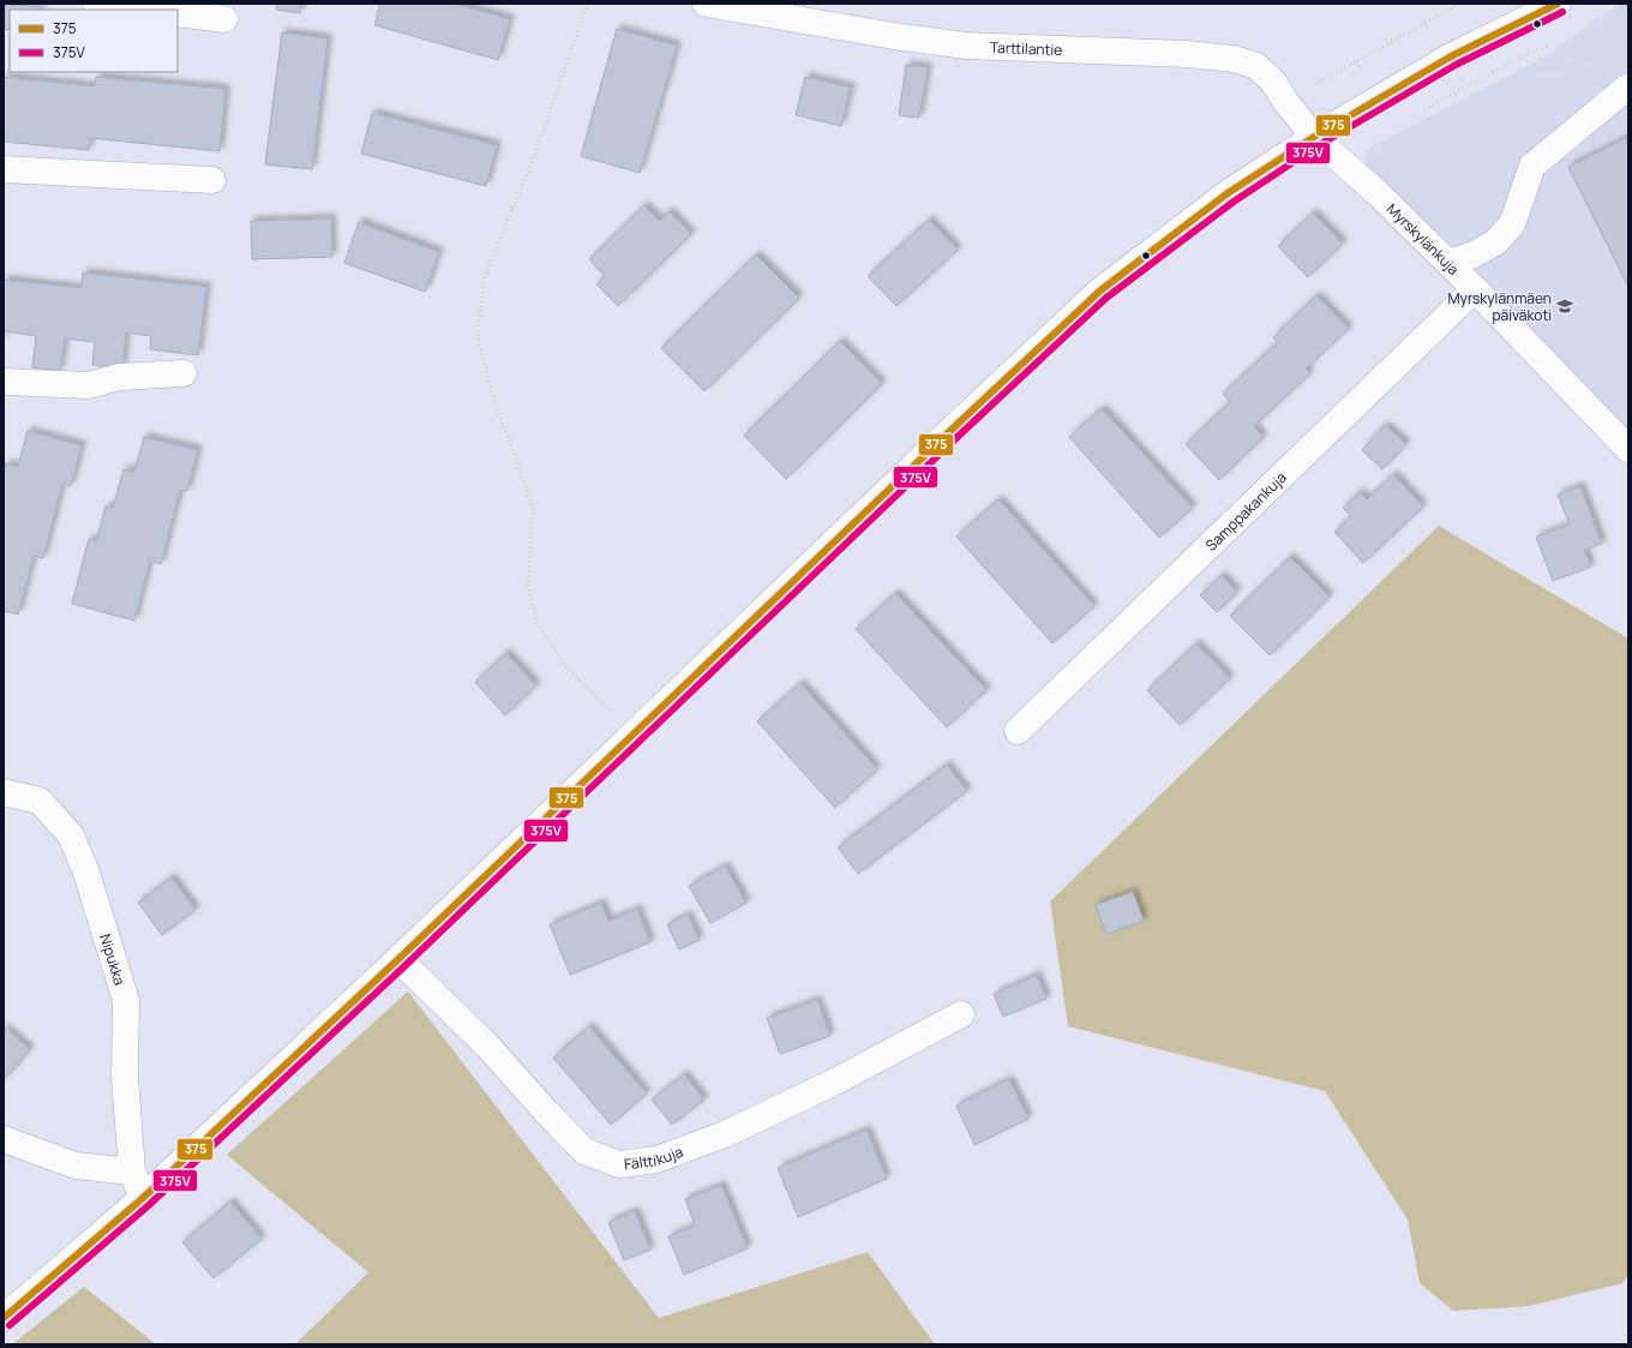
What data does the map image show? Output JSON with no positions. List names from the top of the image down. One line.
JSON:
{"streets":{"street":["Tarttilantie","Myrskylänkuja","Samppakankuja","Nipukka","Fälttikuja"]},"crossings":[["Tarttilantie","Myrskylänkuja"],["Myrskylänkuja","Samppakankuja"]],"places":{"school or university":["Myrskylänmäen päiväkoti"]},"lines":["transit line 375","transit line 375V"],"legend":["375","375V"]}
